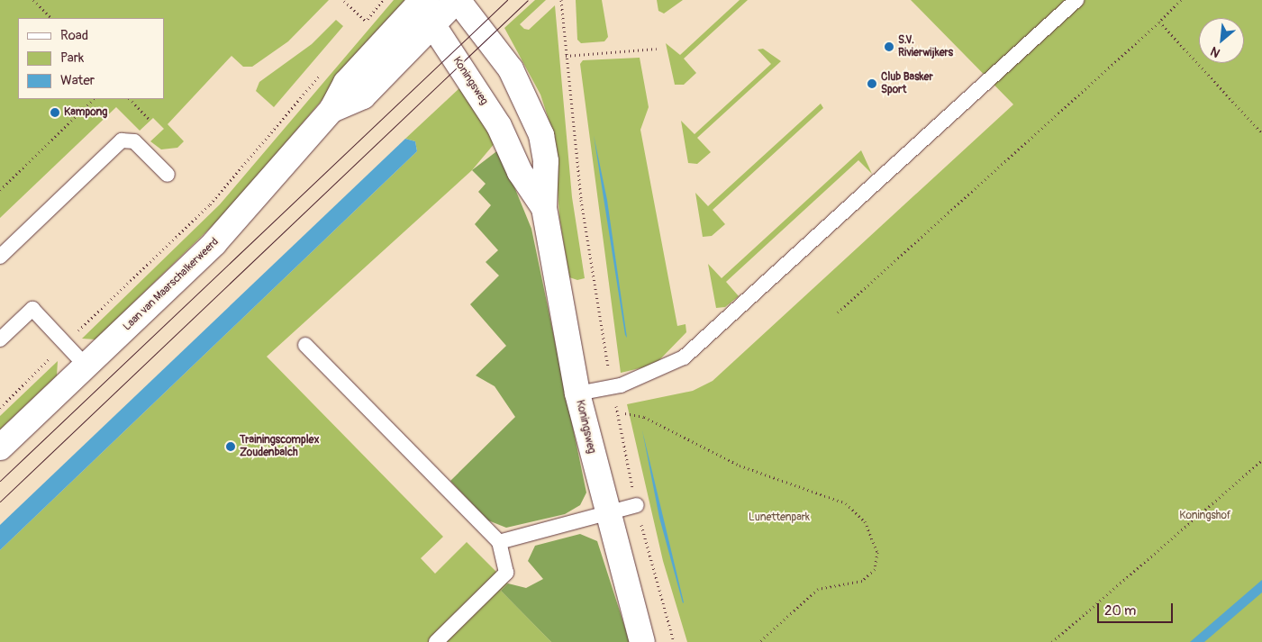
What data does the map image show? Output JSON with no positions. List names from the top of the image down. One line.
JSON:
{"streets":{"street":["Koningsweg","Laan van Maarschalkerweerd"]},"crossings":[["Koningsweg","Laan van Maarschalkerweerd"]],"parks":["Koningshof","Lunettenpark"],"places":["S.V. Rivierwijkers","Club Basker Sport","Kampong","Trainingscomplex Zoudenbalch"],"legend":["Road","Park","Water"],"scale_bar":"20 m","north":"bottom left"}
